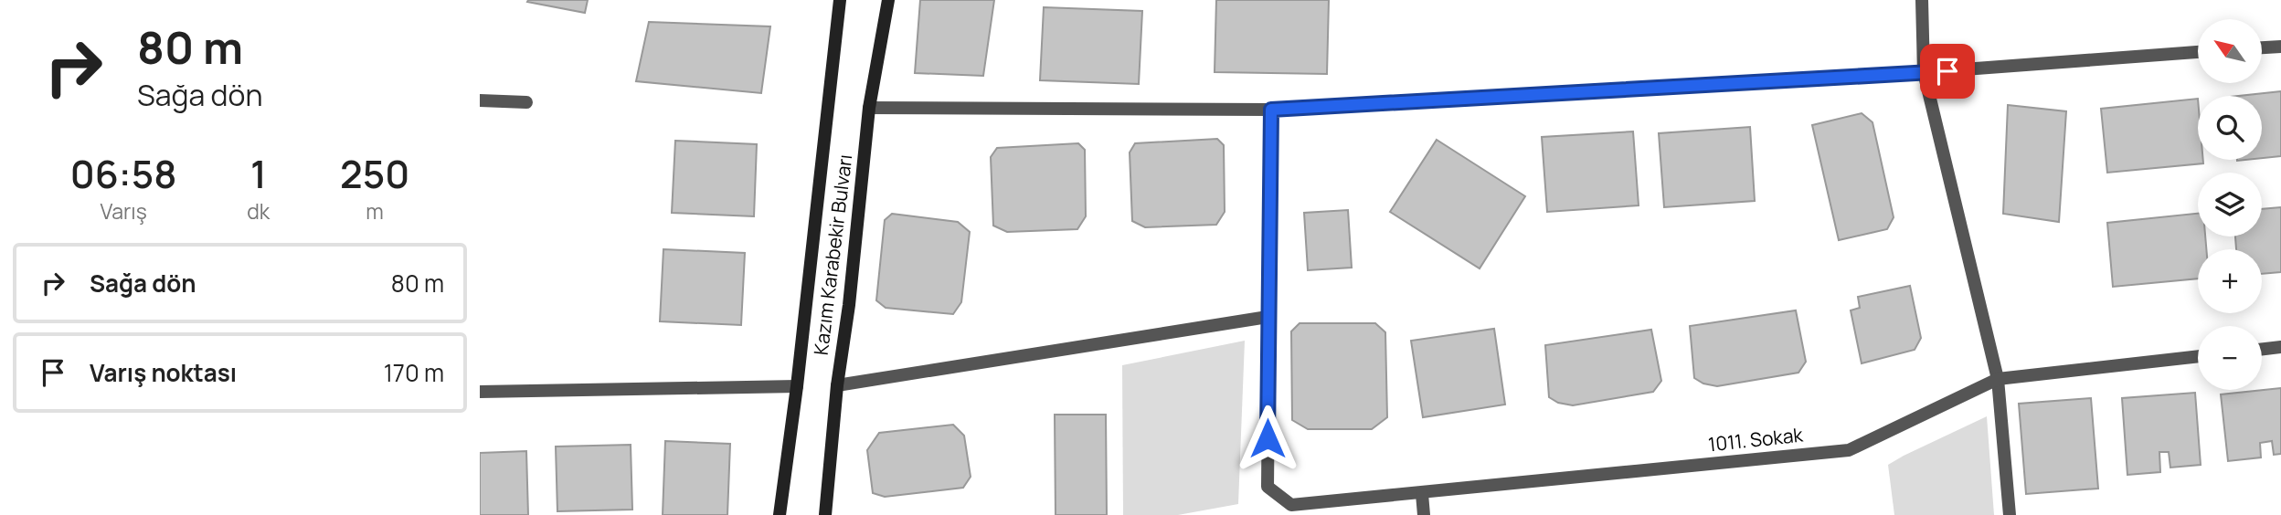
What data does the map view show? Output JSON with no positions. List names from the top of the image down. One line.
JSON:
{"streets":{"main road":["Kazım Karabekir Bulvarı"],"street":["1011. Sokak"]},"north":"top left","page":{"turn":["80 m","Sağa dön"],"map_buttons":["+","−"],"eta":["06:58","Varış","1","dk","250","m"],"list":[{"name":"Sağa dön","value":"80 m"},{"name":"Varış noktası","value":"170 m"}]}}
